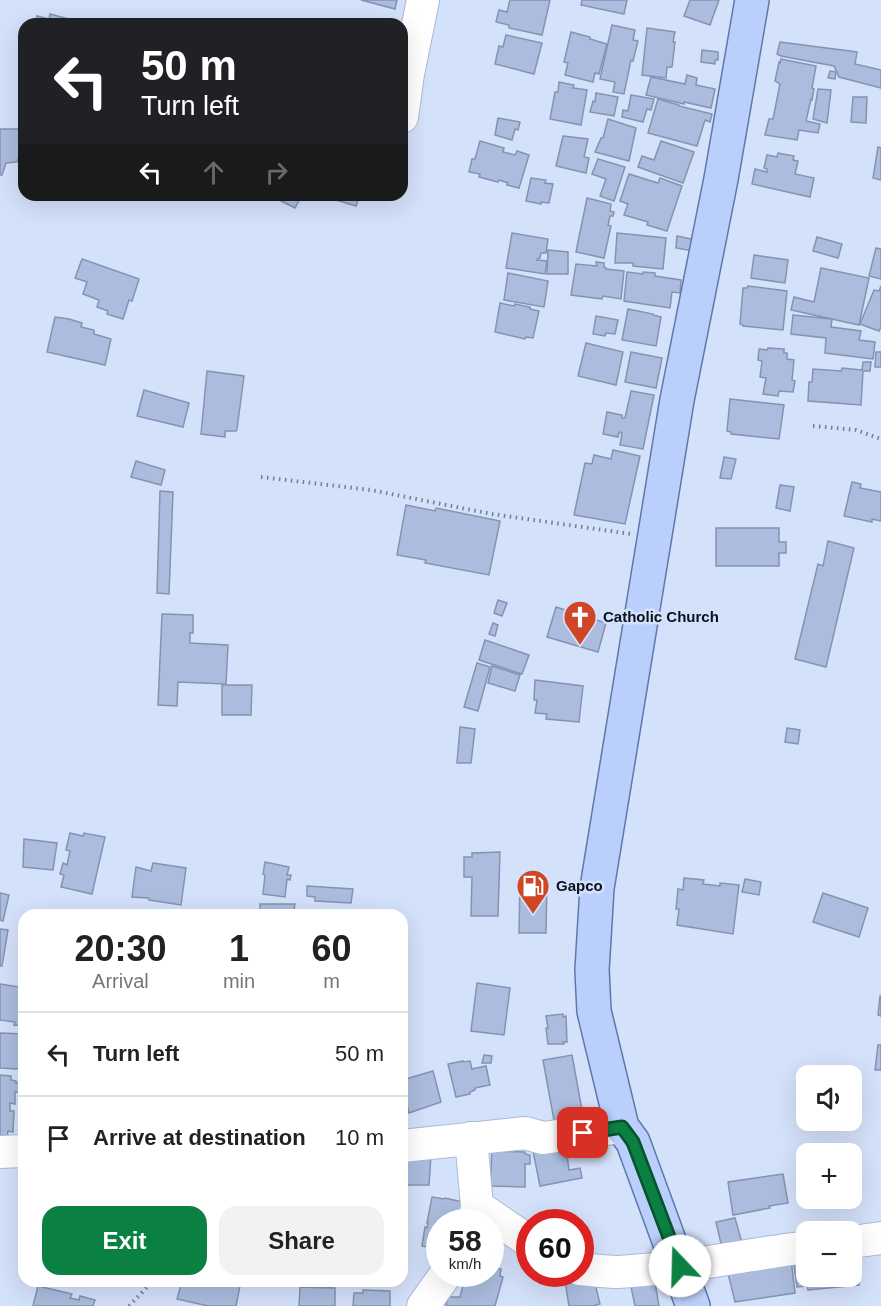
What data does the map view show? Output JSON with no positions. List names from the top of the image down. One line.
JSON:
{"places":{"church":["Catholic Church"],"fuel station":["Gapco"]},"page":{"turn":["50 m","Turn left"],"eta":["20:30","Arrival","1","min","60","m"],"list":[{"name":"Turn left","value":"50 m"},{"name":"Arrive at destination","value":"10 m"}],"map_buttons":["+","−"],"buttons":["Exit","Share"],"speed":"58 km/h","limit":"60"}}
